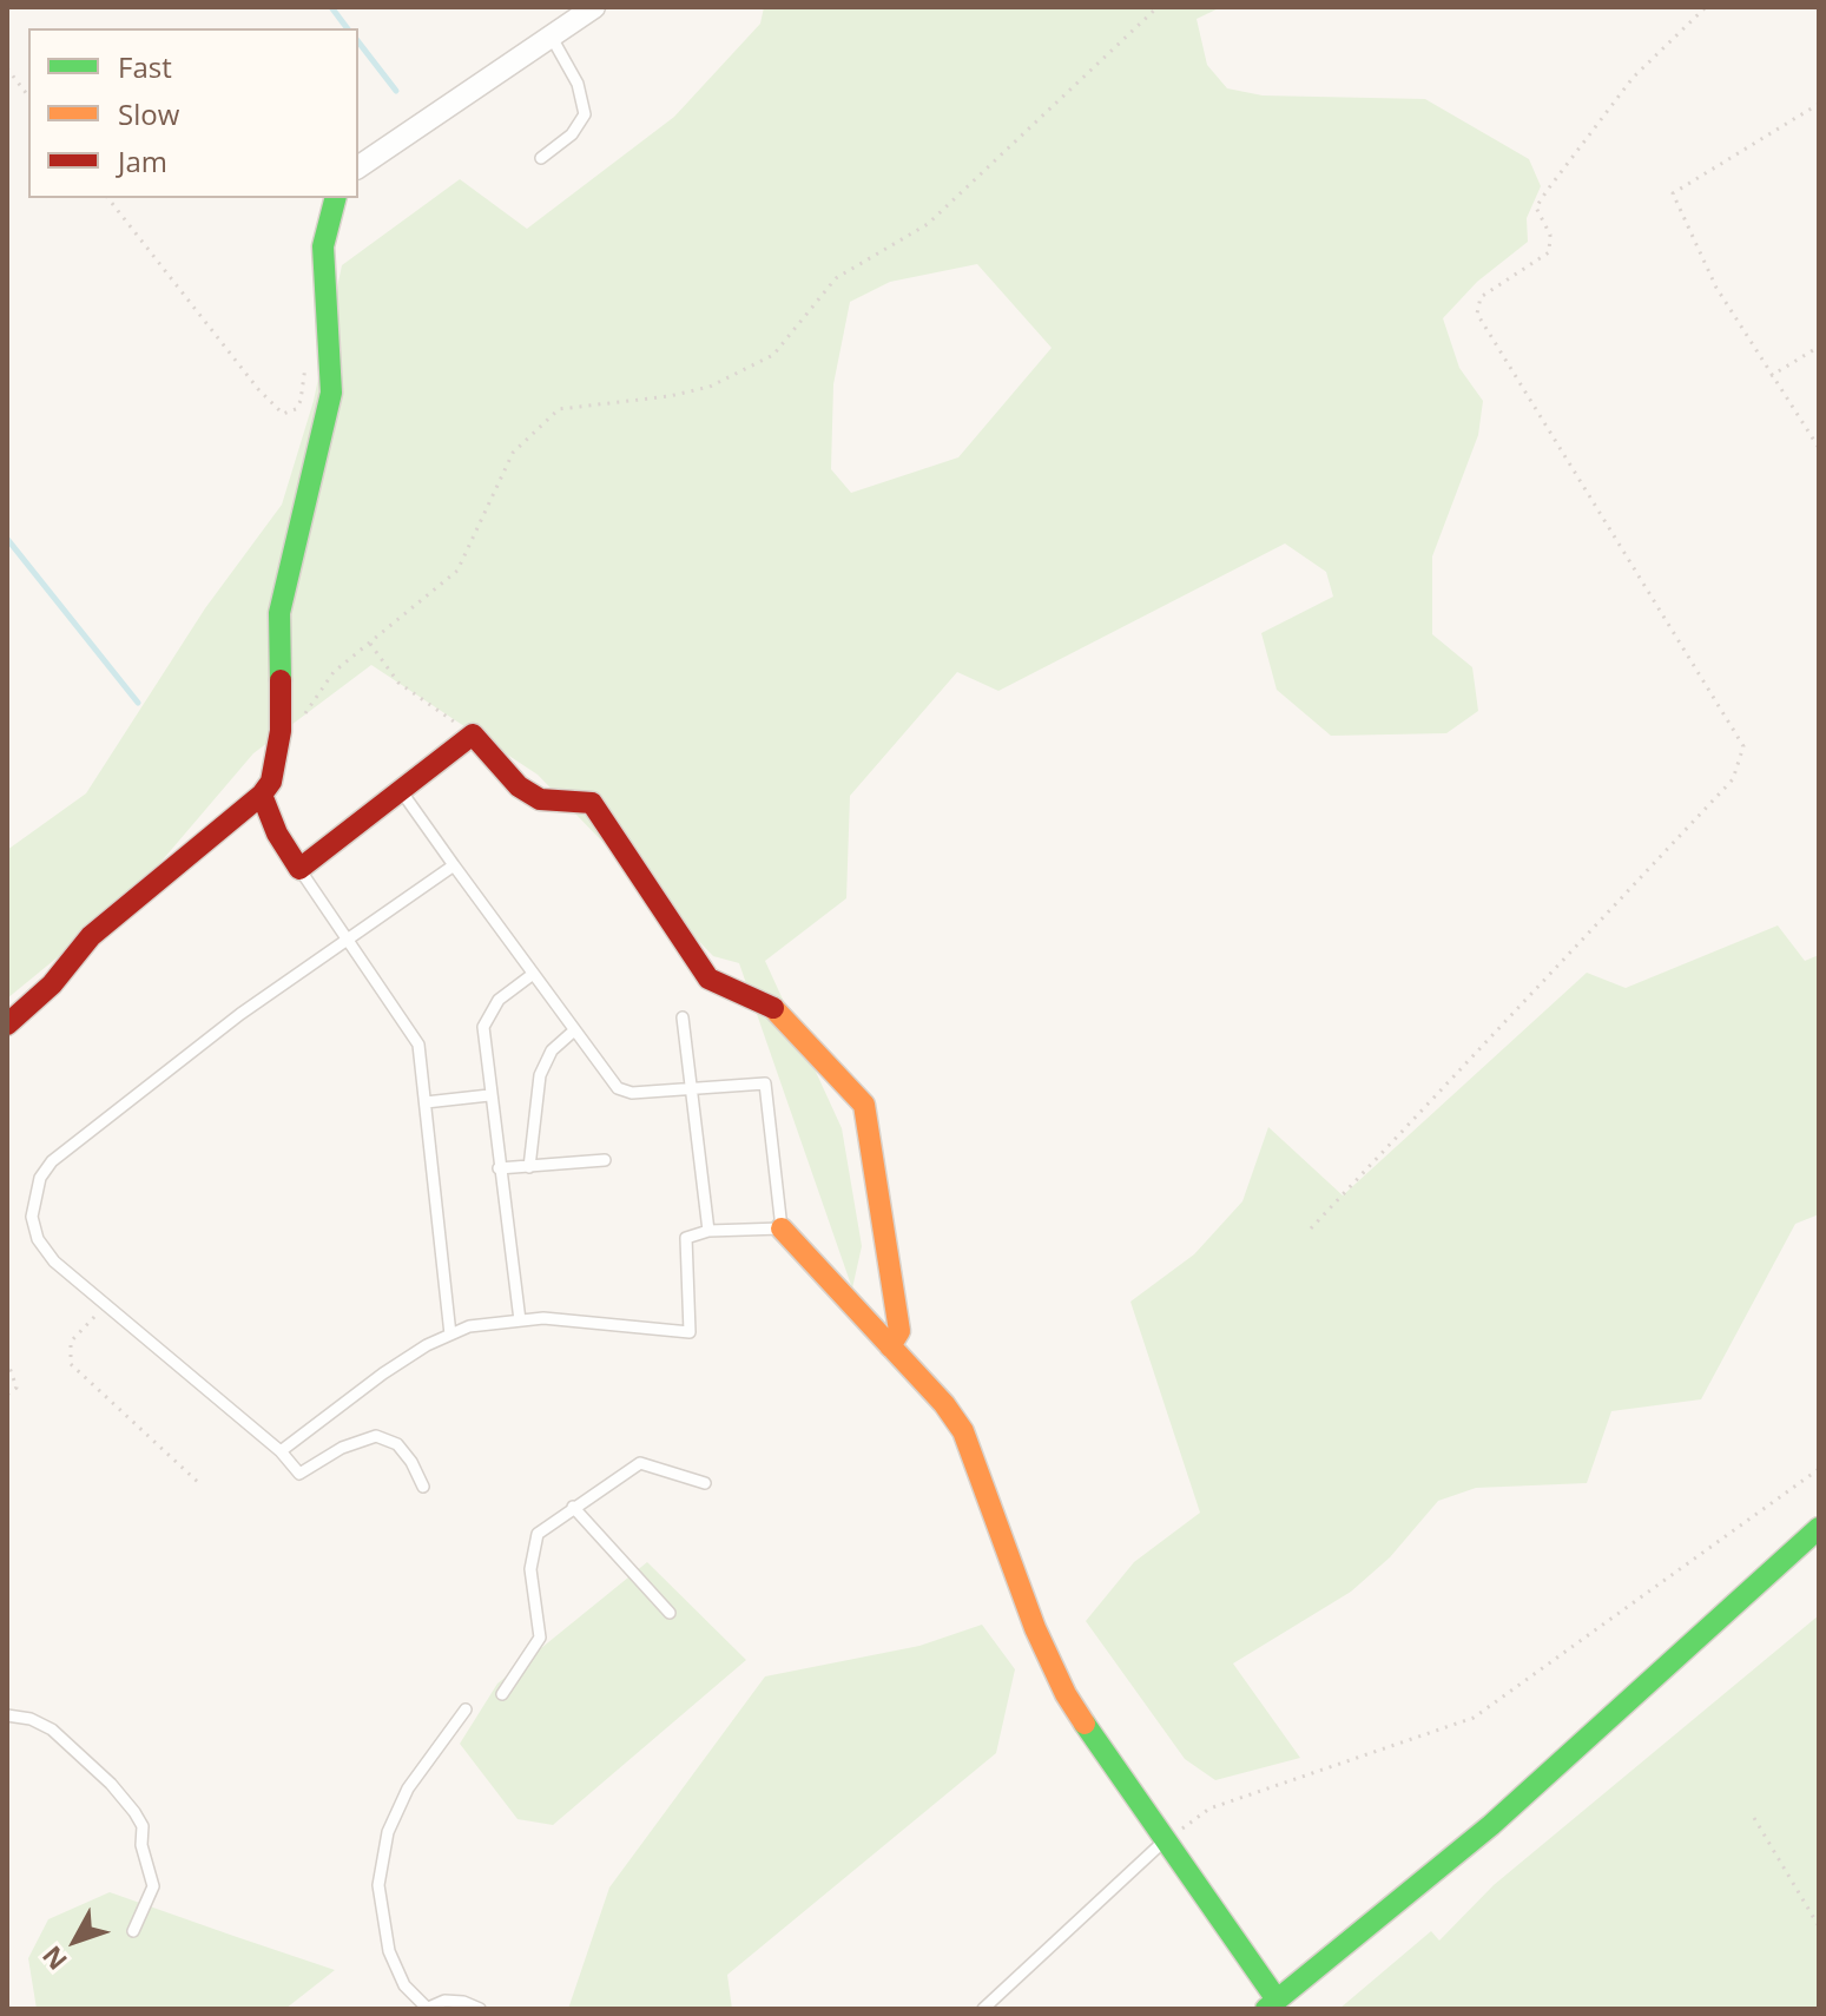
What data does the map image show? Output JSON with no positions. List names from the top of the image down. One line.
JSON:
{"legend":["Fast","Slow","Jam"],"north":"bottom left"}
